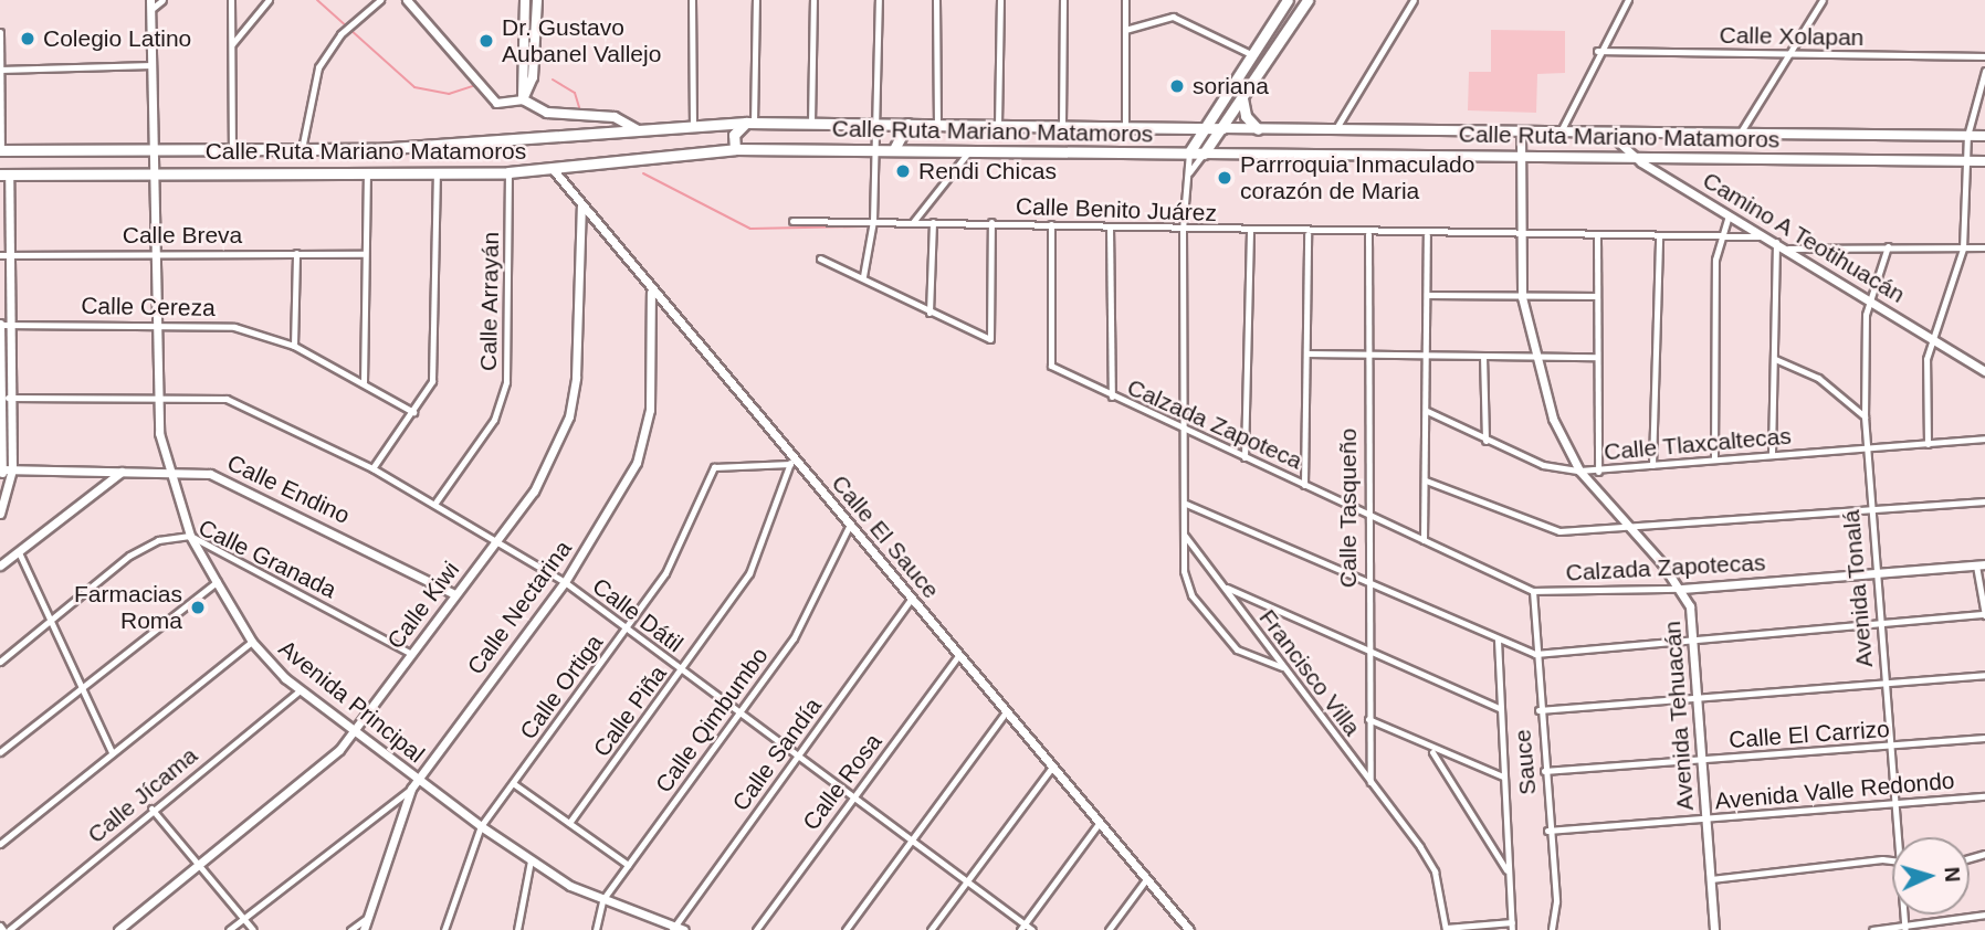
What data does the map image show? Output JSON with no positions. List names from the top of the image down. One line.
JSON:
{"streets":{"main road":["Calle Ruta Mariano Matamoros"],"street":["Calle Xolapan","Calle Benito Juárez","Calle Breva","Camino A Teotihuacán","Calle Arrayán","Calle Cereza","Calzada Zapoteca","Calle Tlaxcaltecas","Calle Endino","Calle Tasqueño","Calle El Sauce","Calle Granada","Calzada Zapotecas","Avenida Tonalá","Calle Kiwi","Calle Nectarina","Calle Dátil","Francisco Villa","Calle Ortiga","Avenida Principal","Calle Piña","Avenida Tehuacán","Calle Qimbumbo","Calle El Carrizo","Calle Sandía","Sauce","Calle Rosa","Avenida Valle Redondo","Calle Jícama"]},"crossings":[["Calle Ruta Mariano Matamoros","Camino A Teotihuacán"],["Calle Ruta Mariano Matamoros","Calle Arrayán"],["Calle Ruta Mariano Matamoros","Calle El Sauce"],["Calle Ruta Mariano Matamoros","Avenida Principal"],["Calle Ruta Mariano Matamoros","Avenida Tehuacán"],["Calle Benito Juárez","Camino A Teotihuacán"],["Calle Benito Juárez","Calzada Zapoteca"],["Calle Benito Juárez","Calle Tasqueño"],["Calle Benito Juárez","Avenida Tehuacán"],["Calle Breva","Avenida Principal"],["Camino A Teotihuacán","Avenida Tonalá"],["Calle Arrayán","Calle Dátil"],["Calle Cereza","Avenida Principal"],["Calzada Zapoteca","Calle Tasqueño"],["Calzada Zapoteca","Calzada Zapotecas"],["Calle Tlaxcaltecas","Avenida Tonalá"],["Calle Tlaxcaltecas","Avenida Tehuacán"],["Calle Endino","Calle Kiwi"],["Calle Endino","Avenida Principal"],["Calle Tasqueño","Calzada Zapotecas"],["Calle Tasqueño","Francisco Villa"],["Calle El Sauce","Calle Kiwi"],["Calle El Sauce","Calle Nectarina"],["Calle El Sauce","Calle Piña"],["Calle El Sauce","Calle Qimbumbo"],["Calle El Sauce","Calle Sandía"],["Calle El Sauce","Calle Rosa"],["Calle Granada","Calle Kiwi"],["Calle Granada","Avenida Principal"],["Calzada Zapotecas","Avenida Tonalá"],["Calzada Zapotecas","Avenida Tehuacán"],["Calzada Zapotecas","Sauce"],["Avenida Tonalá","Calle El Carrizo"],["Avenida Tonalá","Avenida Valle Redondo"],["Calle Kiwi","Calle Dátil"],["Calle Kiwi","Avenida Principal"],["Calle Nectarina","Calle Dátil"],["Calle Nectarina","Avenida Principal"],["Calle Dátil","Calle Ortiga"],["Calle Dátil","Avenida Principal"],["Calle Dátil","Calle Piña"],["Calle Dátil","Calle Qimbumbo"],["Calle Dátil","Calle Sandía"],["Calle Dátil","Calle Rosa"],["Calle Ortiga","Avenida Principal"],["Calle Ortiga","Calle Piña"],["Avenida Principal","Calle Qimbumbo"],["Avenida Principal","Calle Sandía"],["Avenida Principal","Calle Jícama"],["Avenida Tehuacán","Calle El Carrizo"],["Avenida Tehuacán","Avenida Valle Redondo"],["Calle El Carrizo","Sauce"],["Sauce","Avenida Valle Redondo"]],"places":["Colegio Latino","Dr. Gustavo Aubanel Vallejo","soriana","Rendi Chicas","Parrroquia Inmaculado corazón de Maria","Farmacias Roma"],"north":"right"}
